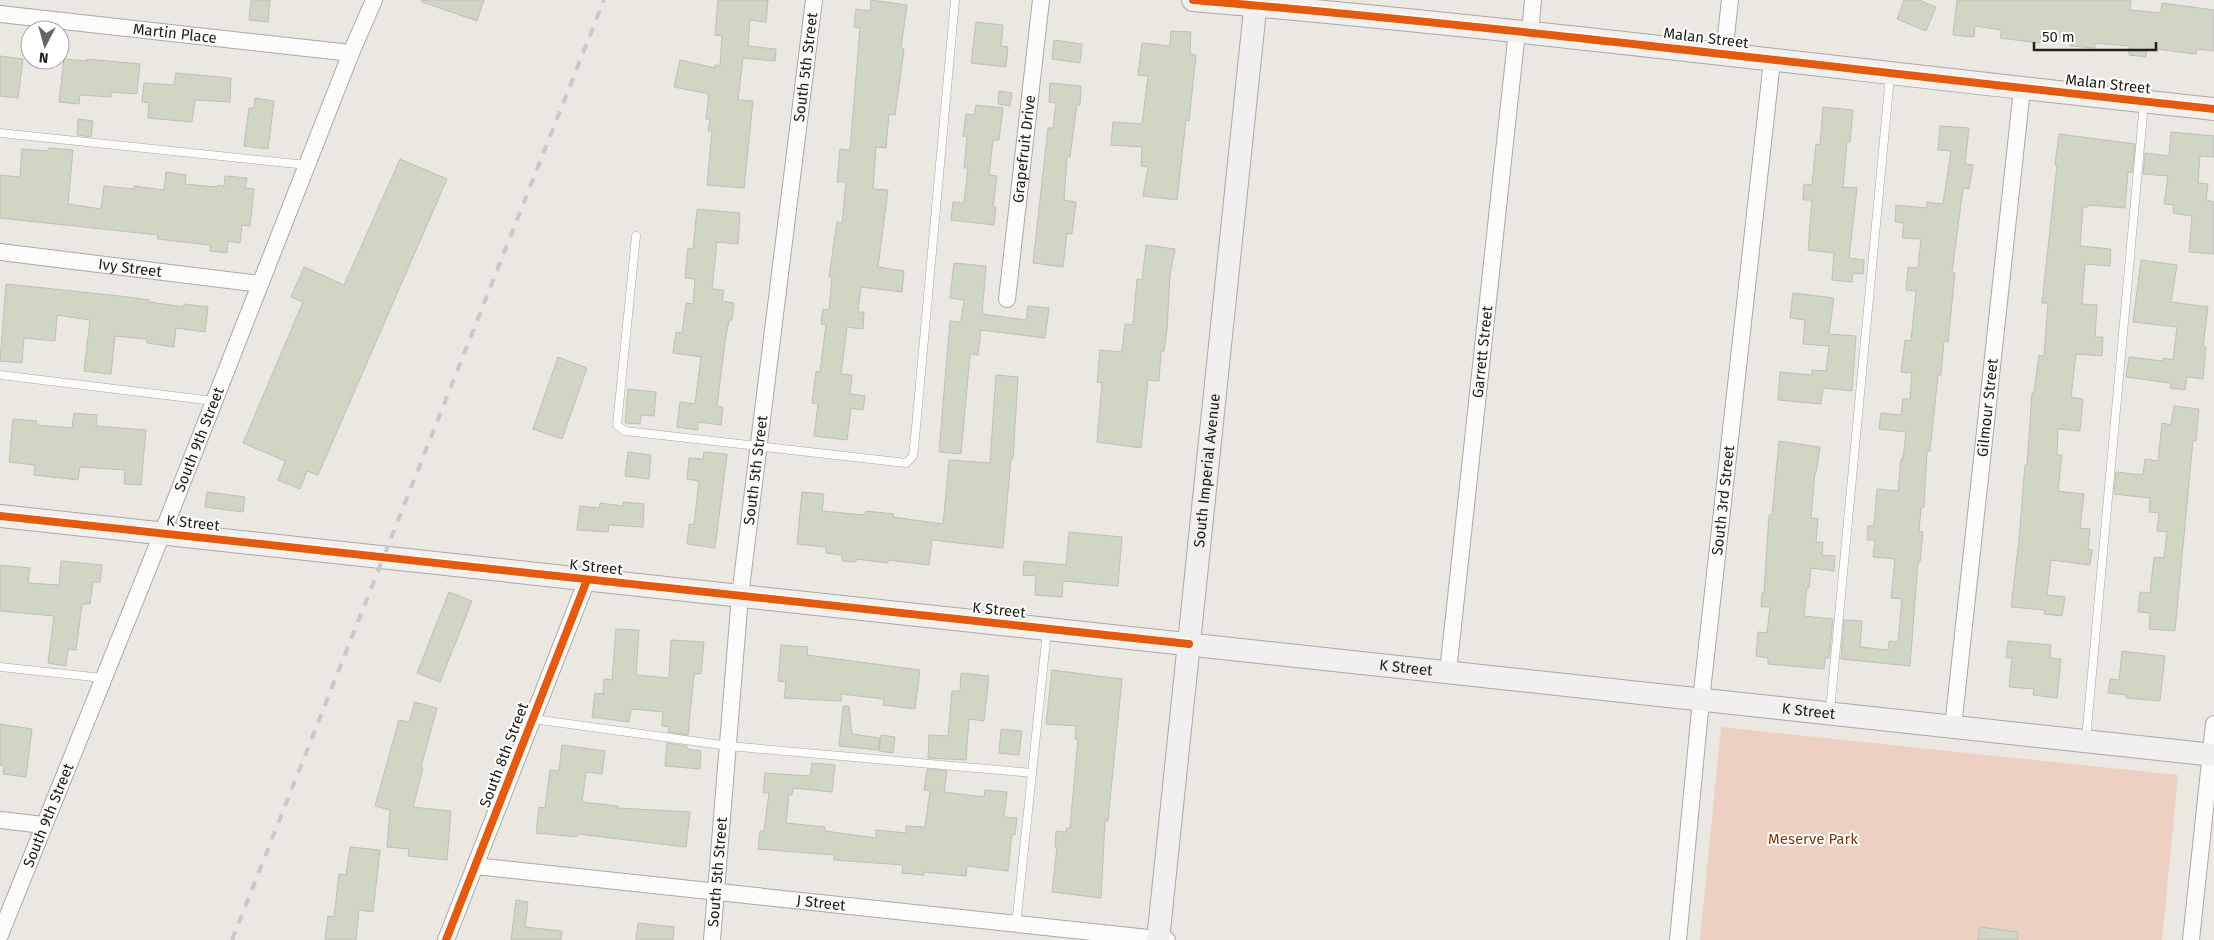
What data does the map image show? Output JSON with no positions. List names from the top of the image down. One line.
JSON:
{"streets":{"street":["Martin Place","Malan Street","South 5th Street","Grapefruit Drive","Ivy Street","Garrett Street","Gilmour Street","South 9th Street","South Imperial Avenue","South 3rd Street","K Street","South 8th Street","J Street"]},"crossings":[["Martin Place","South 9th Street"],["Malan Street","Garrett Street"],["Malan Street","Gilmour Street"],["Malan Street","South Imperial Avenue"],["Malan Street","South 3rd Street"],["South 5th Street","K Street"],["South 5th Street","J Street"],["Ivy Street","South 9th Street"],["Garrett Street","K Street"],["Gilmour Street","K Street"],["South 9th Street","K Street"],["South Imperial Avenue","K Street"],["South Imperial Avenue","J Street"],["South 3rd Street","K Street"],["K Street","South 8th Street"],["South 8th Street","J Street"]],"parks":["Meserve Park"],"scale_bar":"50 m","north":"bottom"}
